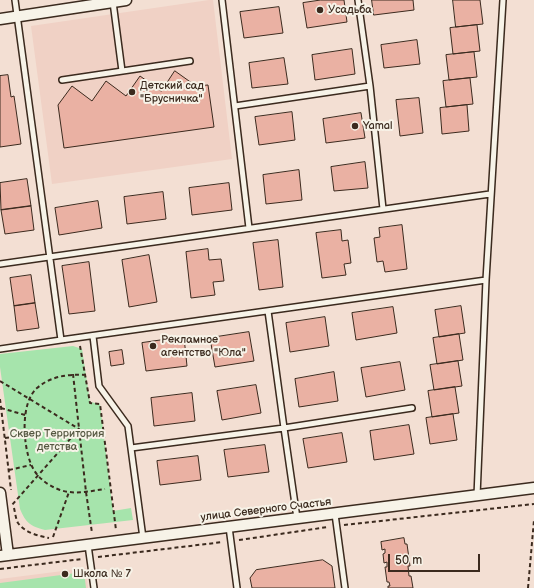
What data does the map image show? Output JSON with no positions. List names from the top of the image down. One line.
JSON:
{"streets":{"street":["улица Северного Счастья"]},"parks":["Сквер Территория детства"],"places":["Усадьба","Детский сад \"Брусничка\"","Yamal","Рекламное агентство \"Юла\"","Школа № 7"],"scale_bar":"50 m"}
